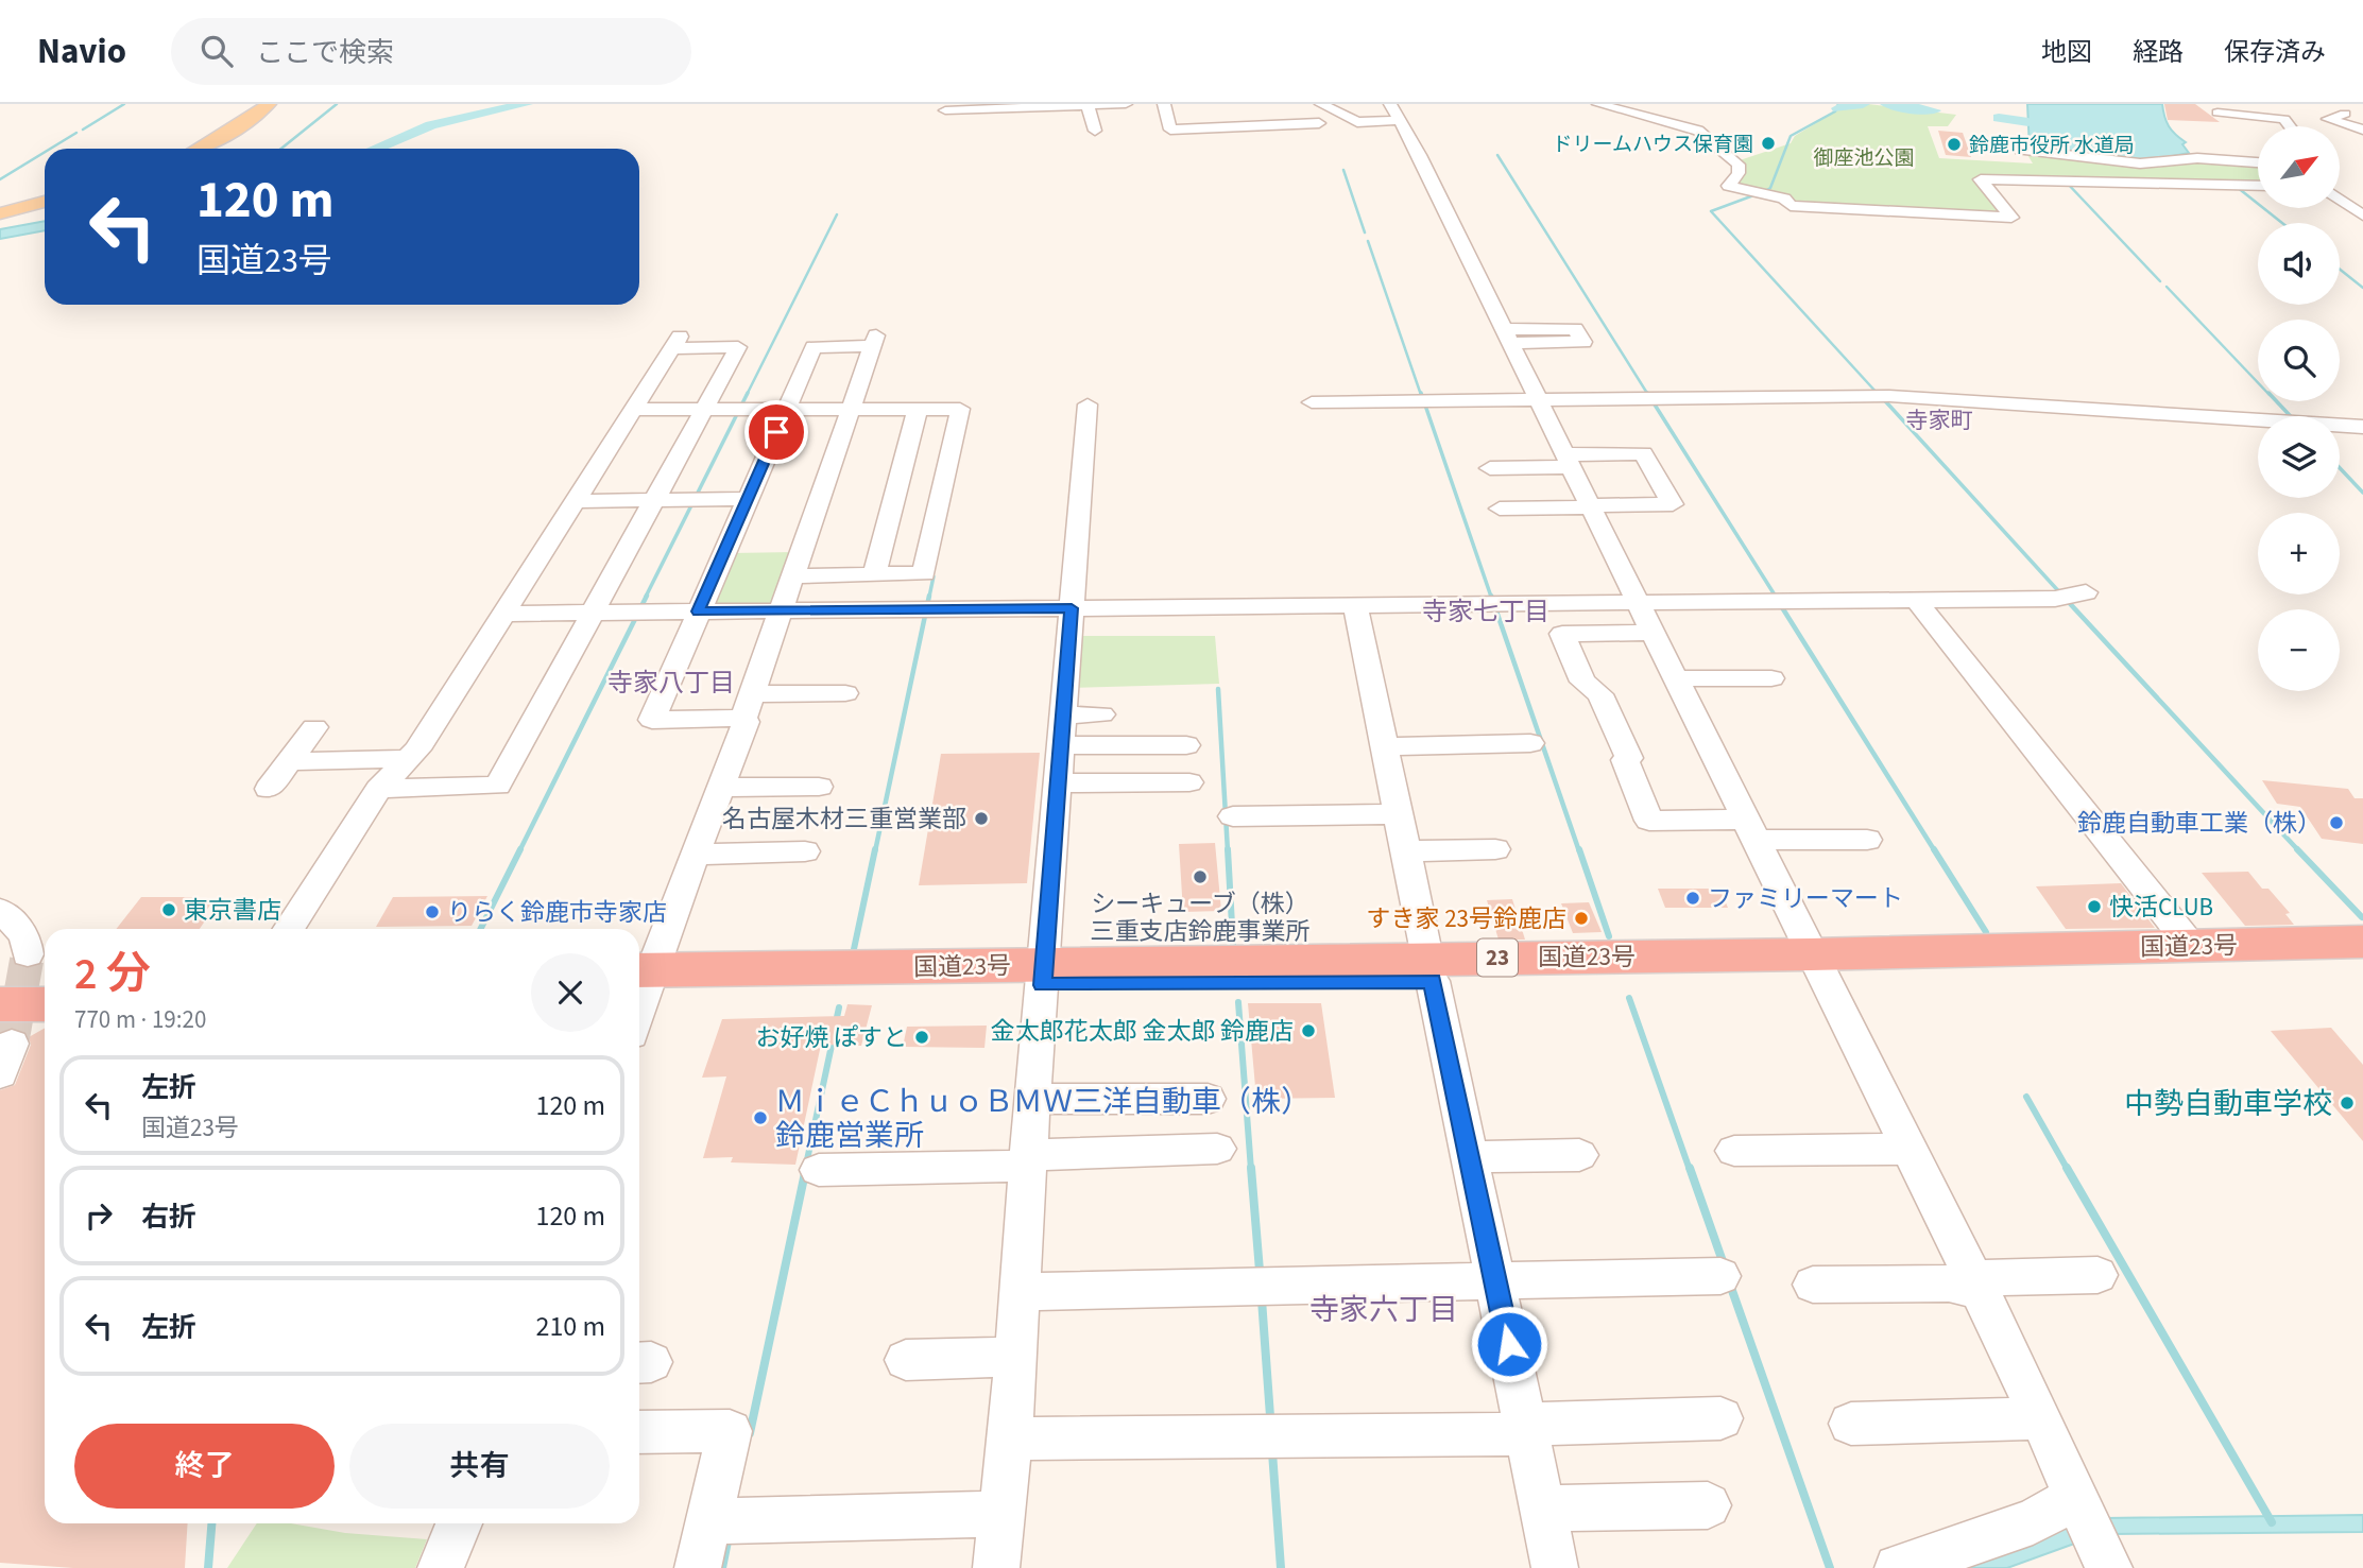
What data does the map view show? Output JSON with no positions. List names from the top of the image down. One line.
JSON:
{"streets":{"highway":["国道23号","23"]},"districts":["寺家町","寺家七丁目","寺家八丁目","寺家六丁目"],"parks":["御座池公園"],"places":["ドリームハウス保育園","鈴鹿市役所 水道局","名古屋木材三重営業部","鈴鹿自動車工業（株）","シーキューブ（株） 三重支店鈴鹿事業所","ファミリーマート","快活CLUB","東京書店","りらく鈴鹿市寺家店","すき家 23号鈴鹿店","金太郎花太郎 金太郎 鈴鹿店","お好焼 ぽすと","中勢自動車学校","ＭｉｅＣｈｕｏＢＭＷ三洋自動車（株） 鈴鹿営業所"],"north":"top right","page":{"header":"Navio","search":"ここで検索","nav":["地図","経路","保存済み"],"map_buttons":["+","−"],"turn":["120 m","国道23号"],"heading":["2 分","770 m · 19:20"],"list":[{"name":"左折","note":"国道23号","value":"120 m"},{"name":"右折","value":"120 m"},{"name":"左折","value":"210 m"}],"buttons":["終了","共有"]}}
